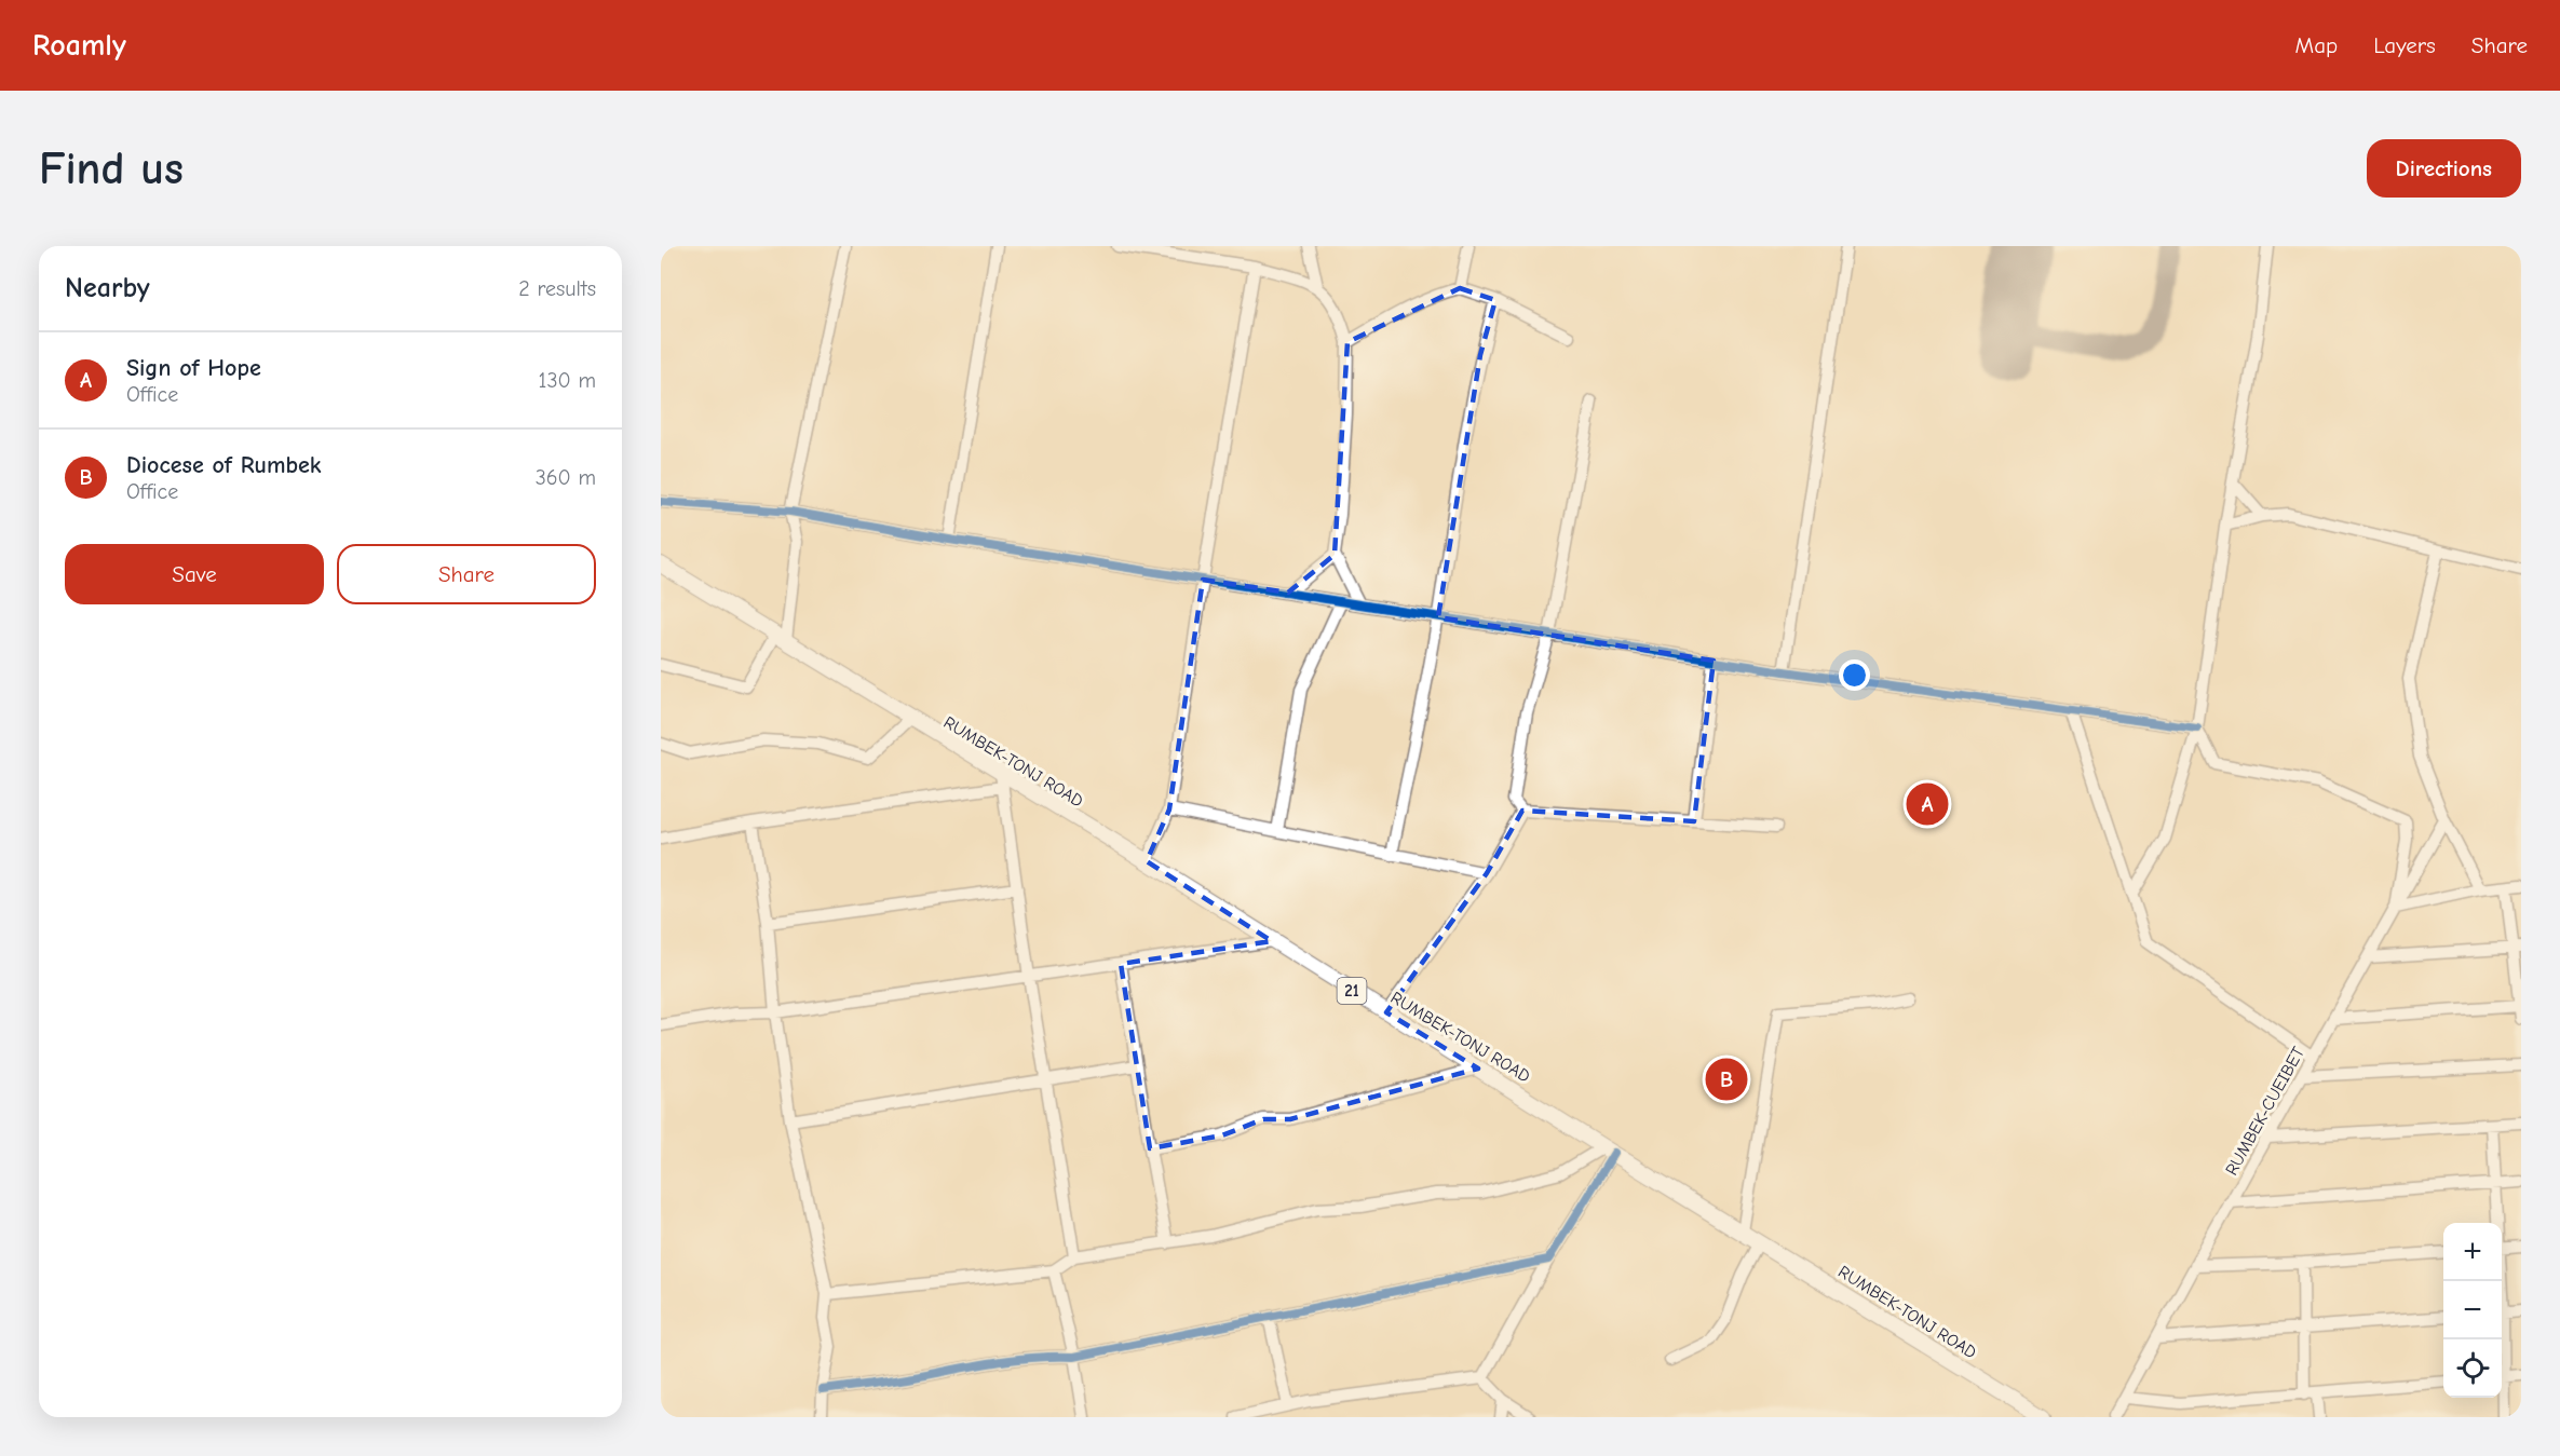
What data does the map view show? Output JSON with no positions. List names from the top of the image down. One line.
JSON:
{"streets":{"main road":["RUMBEK-TONJ ROAD","21"],"street":["RUMBEK-CUEIBET"]},"page":{"header":"Roamly","nav":["Map","Layers","Share"],"buttons":["Directions",["Save","Share"]],"title":"Find us","heading":["Nearby","2 results"],"list":[{"mark":"A","name":"Sign of Hope","note":"Office","value":"130 m"},{"mark":"B","name":"Diocese of Rumbek","note":"Office","value":"360 m"}],"pins":["A","B"],"map_buttons":["+","−"]}}
